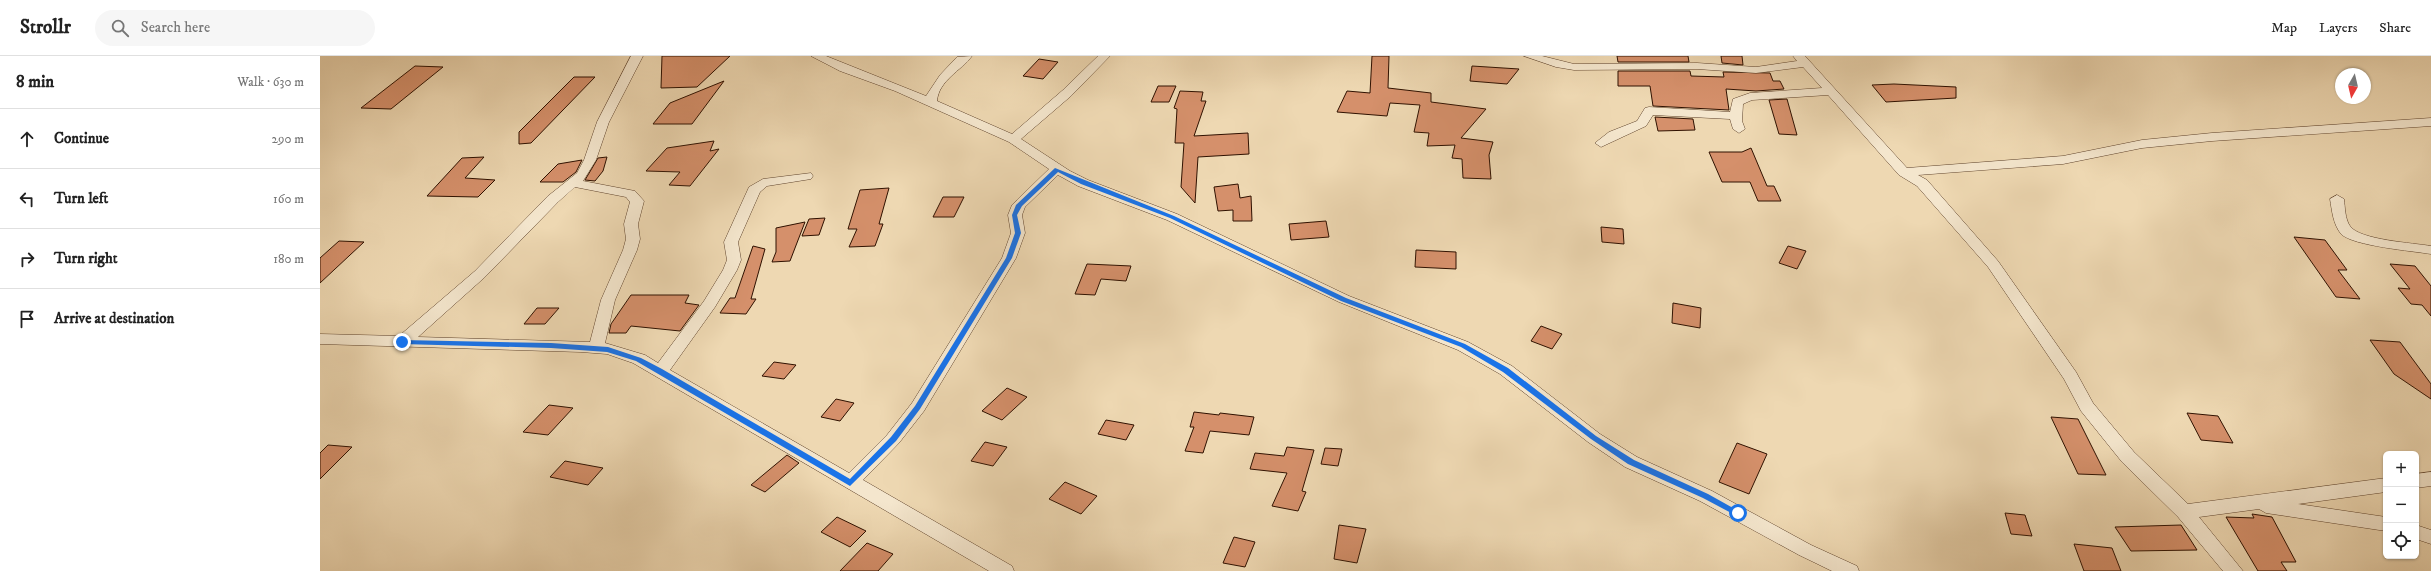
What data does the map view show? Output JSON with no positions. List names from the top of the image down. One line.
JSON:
{"north":"bottom","page":{"header":"Strollr","search":"Search here","nav":["Map","Layers","Share"],"heading":["8 min","Walk · 630 m"],"list":[["Continue","290 m"],["Turn left","160 m"],["Turn right","180 m"],"Arrive at destination"],"map_buttons":["+","−"]}}
